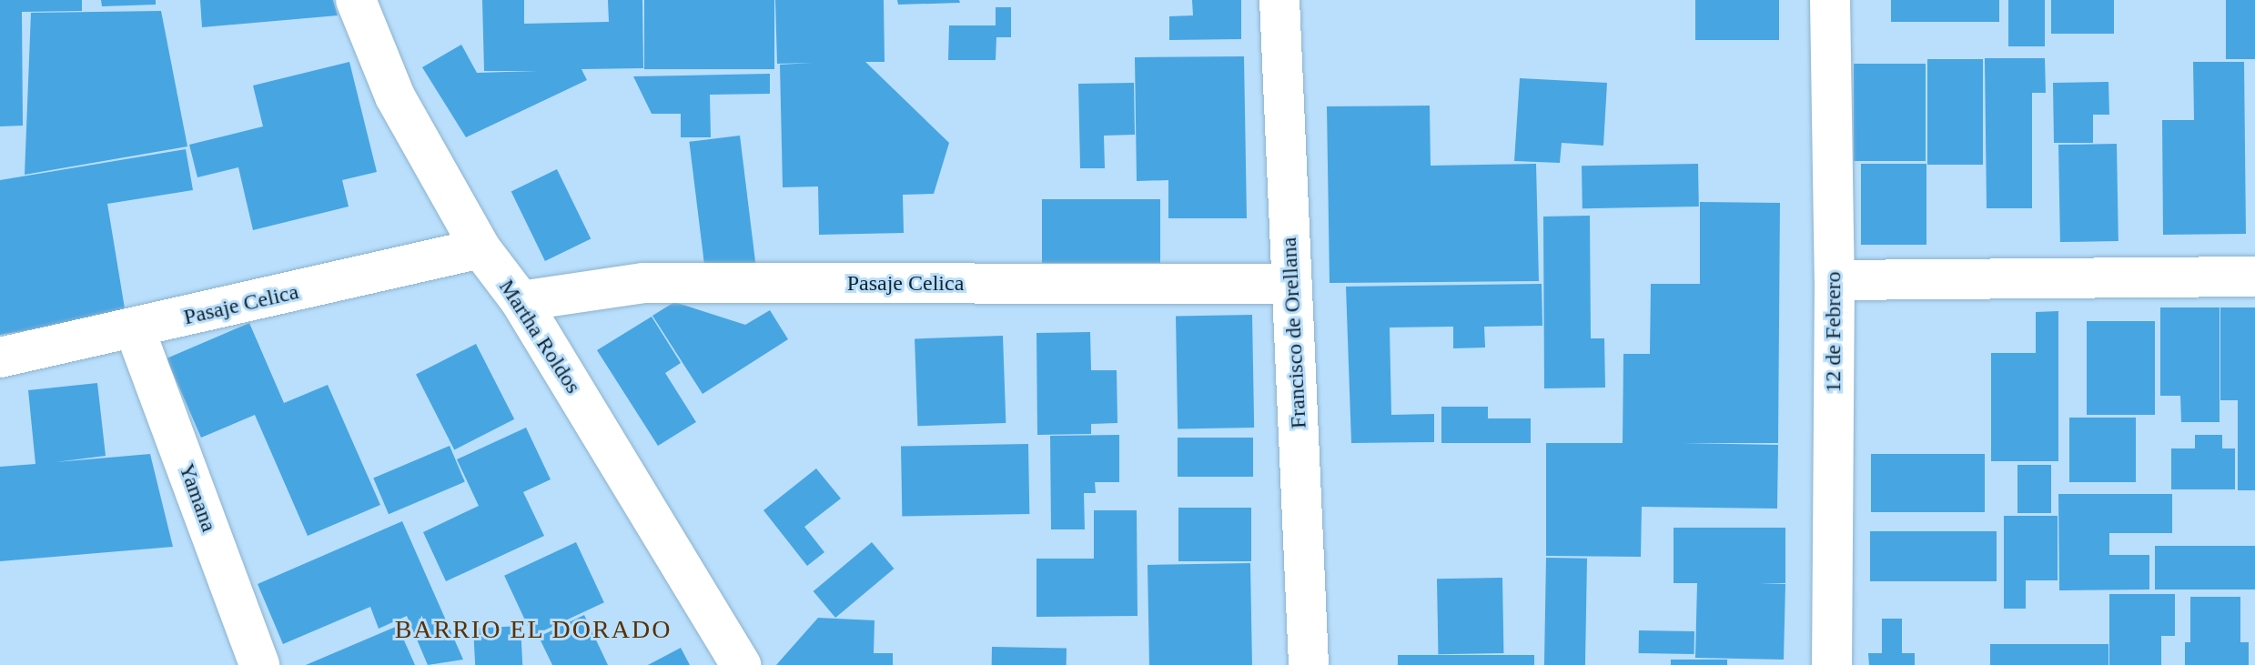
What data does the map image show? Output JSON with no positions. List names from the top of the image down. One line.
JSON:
{"streets":{"street":["Pasaje Celica","12 de Febrero","Francisco de Orellana","Martha Roldos","Yamana"]},"crossings":[["Pasaje Celica","Francisco de Orellana"],["Pasaje Celica","Martha Roldos"],["Pasaje Celica","Yamana"]],"districts":["BARRIO EL DORADO"]}
